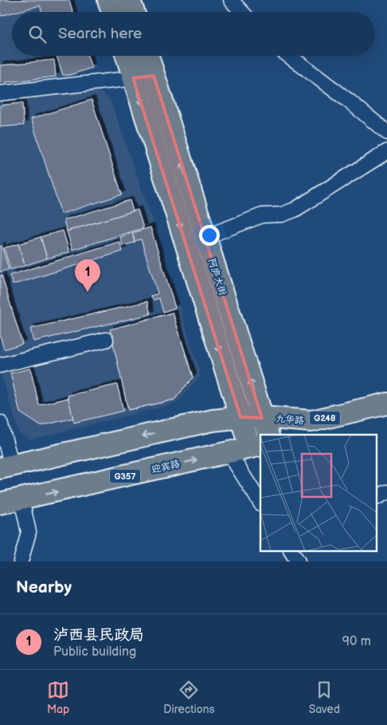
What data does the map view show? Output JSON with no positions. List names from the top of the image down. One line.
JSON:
{"streets":{"highway":["阿庐大街","G248","九华路","迎宾路","G357"]},"crossings":[["阿庐大街","G248"],["阿庐大街","九华路"],["G248","九华路"]],"page":{"search":"Search here","pins":"1","heading":"Nearby","list":[{"mark":"1","name":"泸西县民政局","note":"Public building","value":"90 m"}],"nav":["Map","Directions","Saved"]}}
